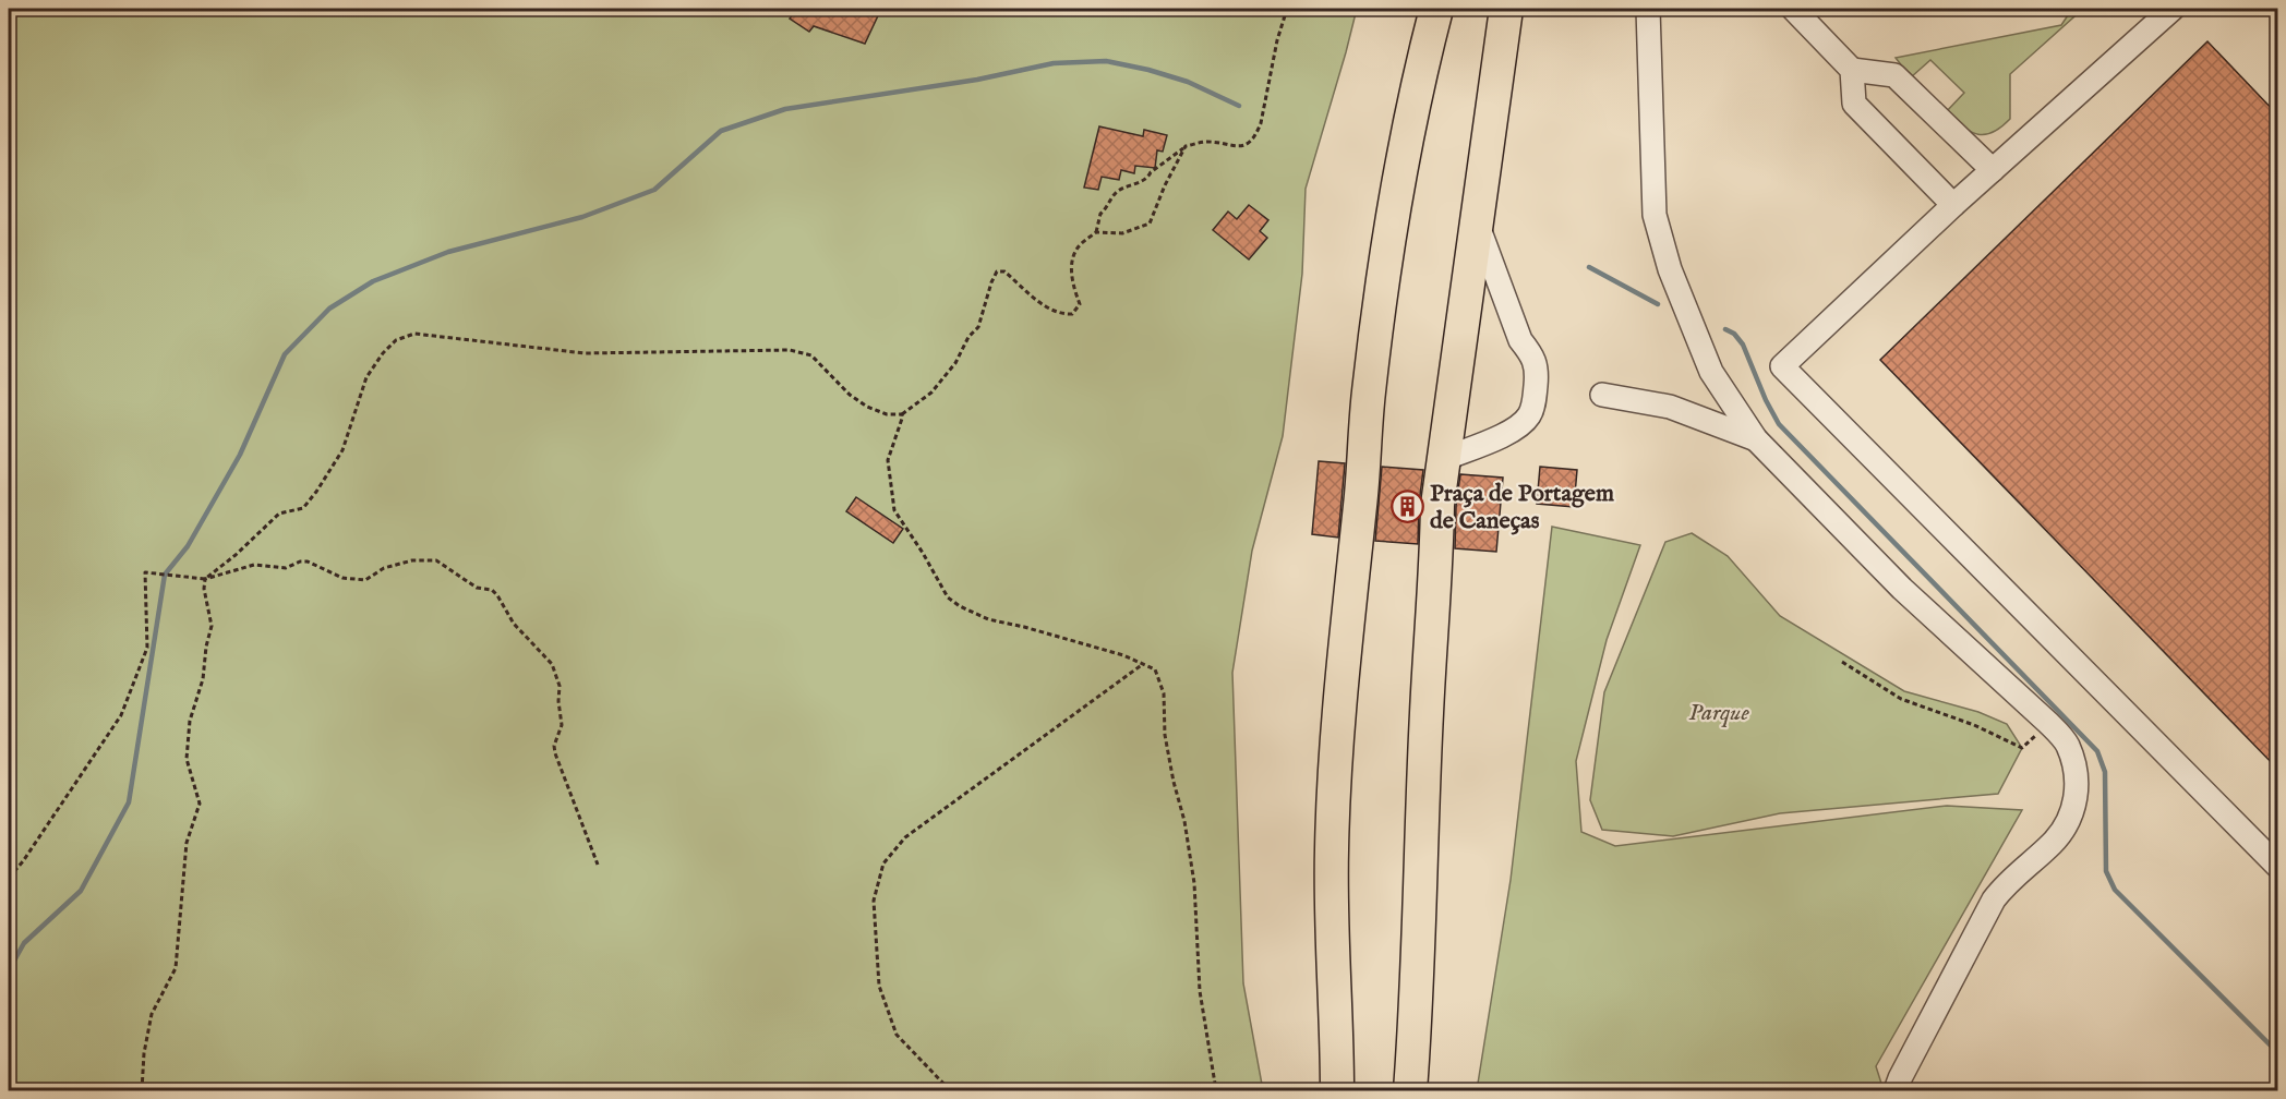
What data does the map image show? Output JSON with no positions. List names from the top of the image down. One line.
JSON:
{"parks":["Parque"],"places":{"building":["Praça de Portagem de Caneças"]}}
